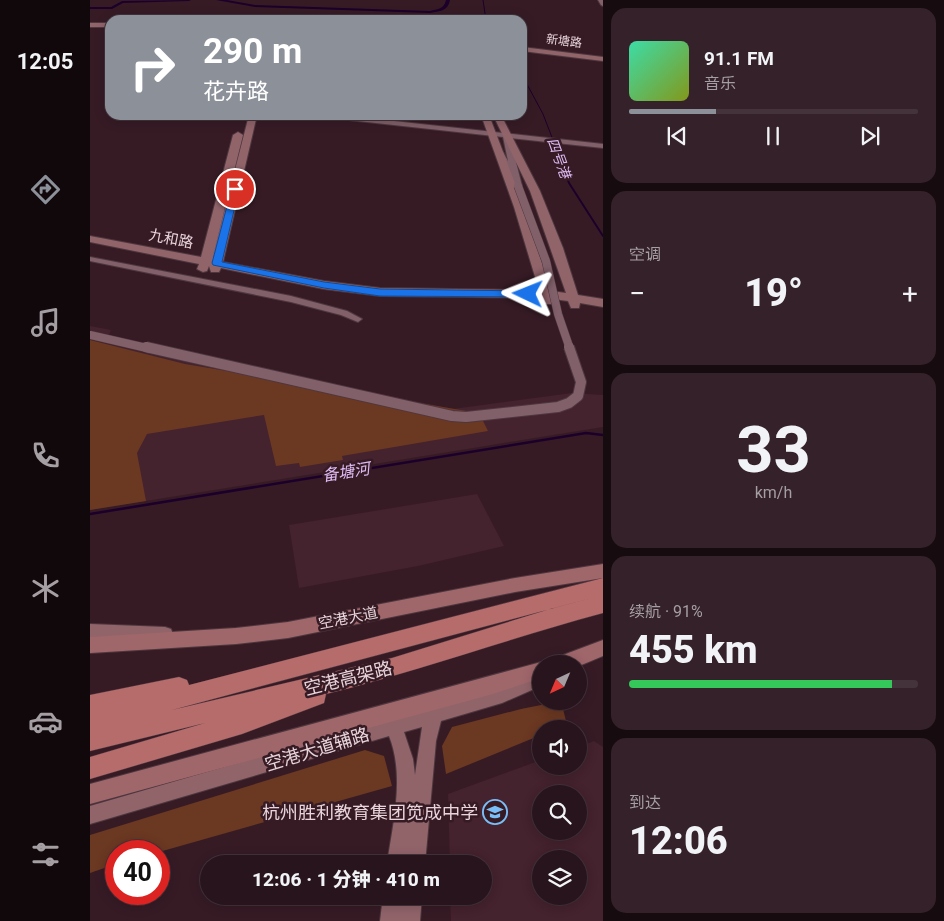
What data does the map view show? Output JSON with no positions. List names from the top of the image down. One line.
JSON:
{"streets":{"highway":["空港高架路"],"main road":["空港大道"],"street":["新塘路","九和路","空港大道辅路"]},"water":["四号港","备塘河"],"places":{"school or university":["杭州胜利教育集团笕成中学"]},"north":"bottom left","page":{"tabs":"12:05","turn":["290 m","花卉路"],"song":["91.1 FM","音乐"],"tile":["空调",["33","km/h"],["续航 · 91%","455 km"],["到达","12:06"]],"heat":["−","19°","+"],"limit":"40","trip":"12:06 · 1 分钟 · 410 m"}}
